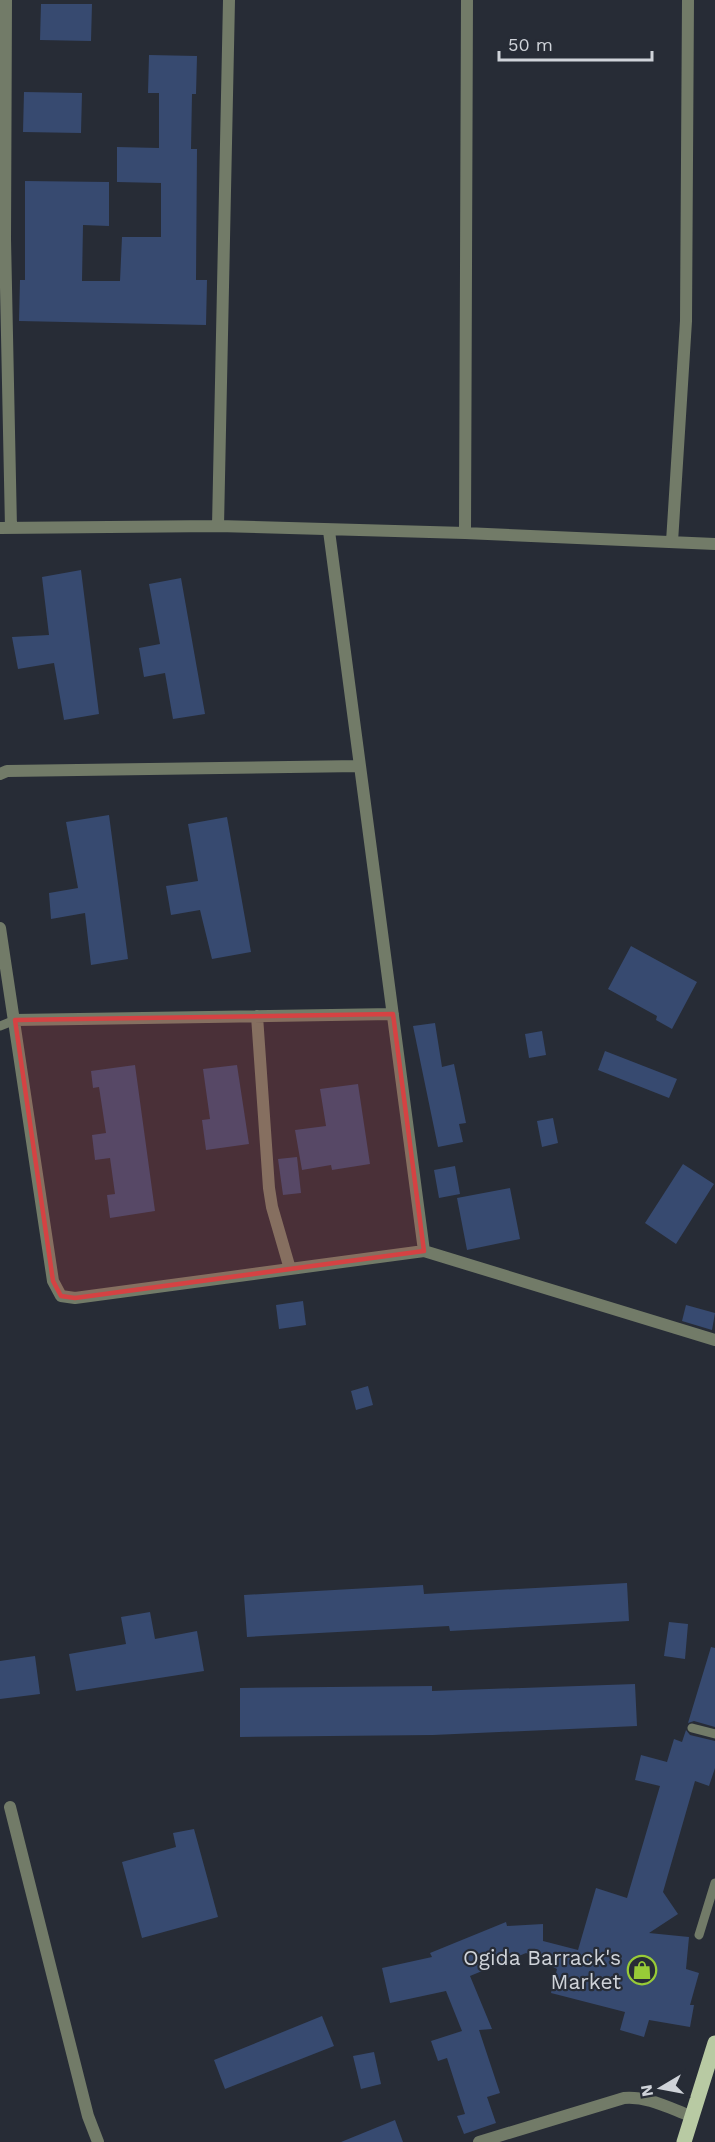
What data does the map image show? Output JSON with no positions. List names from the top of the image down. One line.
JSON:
{"places":{"shop":["Ogida Barrack's Market"]},"scale_bar":"50 m","north":"left"}
